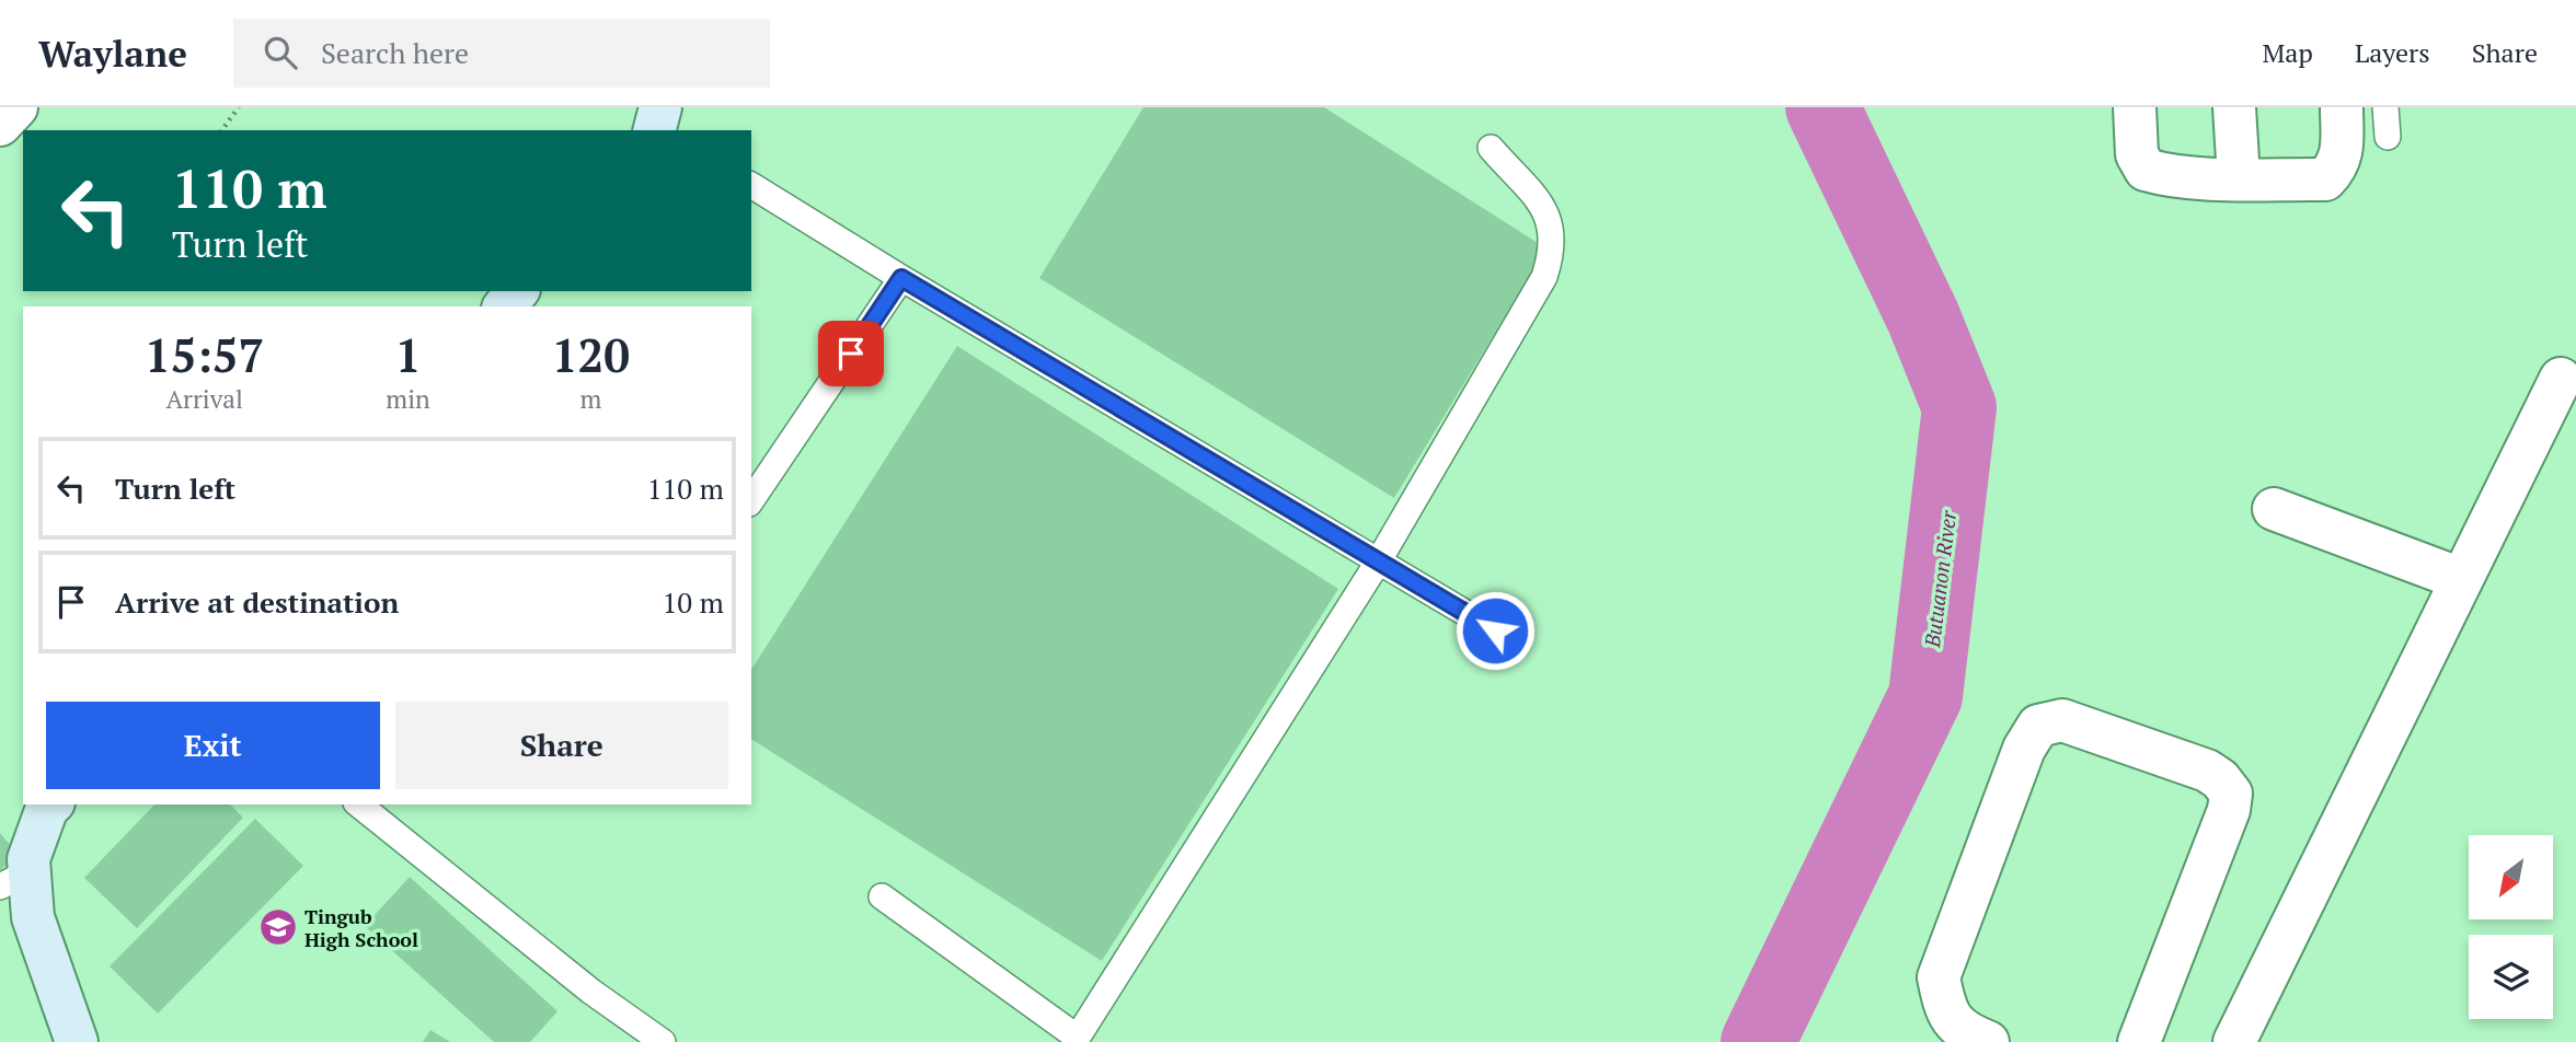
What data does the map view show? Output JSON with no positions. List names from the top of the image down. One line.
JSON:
{"water":["Butuanon River"],"places":{"school or university":["Tingub High School"]},"north":"bottom left","page":{"header":"Waylane","search":"Search here","nav":["Map","Layers","Share"],"turn":["110 m","Turn left"],"eta":["15:57","Arrival","1","min","120","m"],"list":[{"name":"Turn left","value":"110 m"},{"name":"Arrive at destination","value":"10 m"}],"buttons":["Exit","Share"]}}
